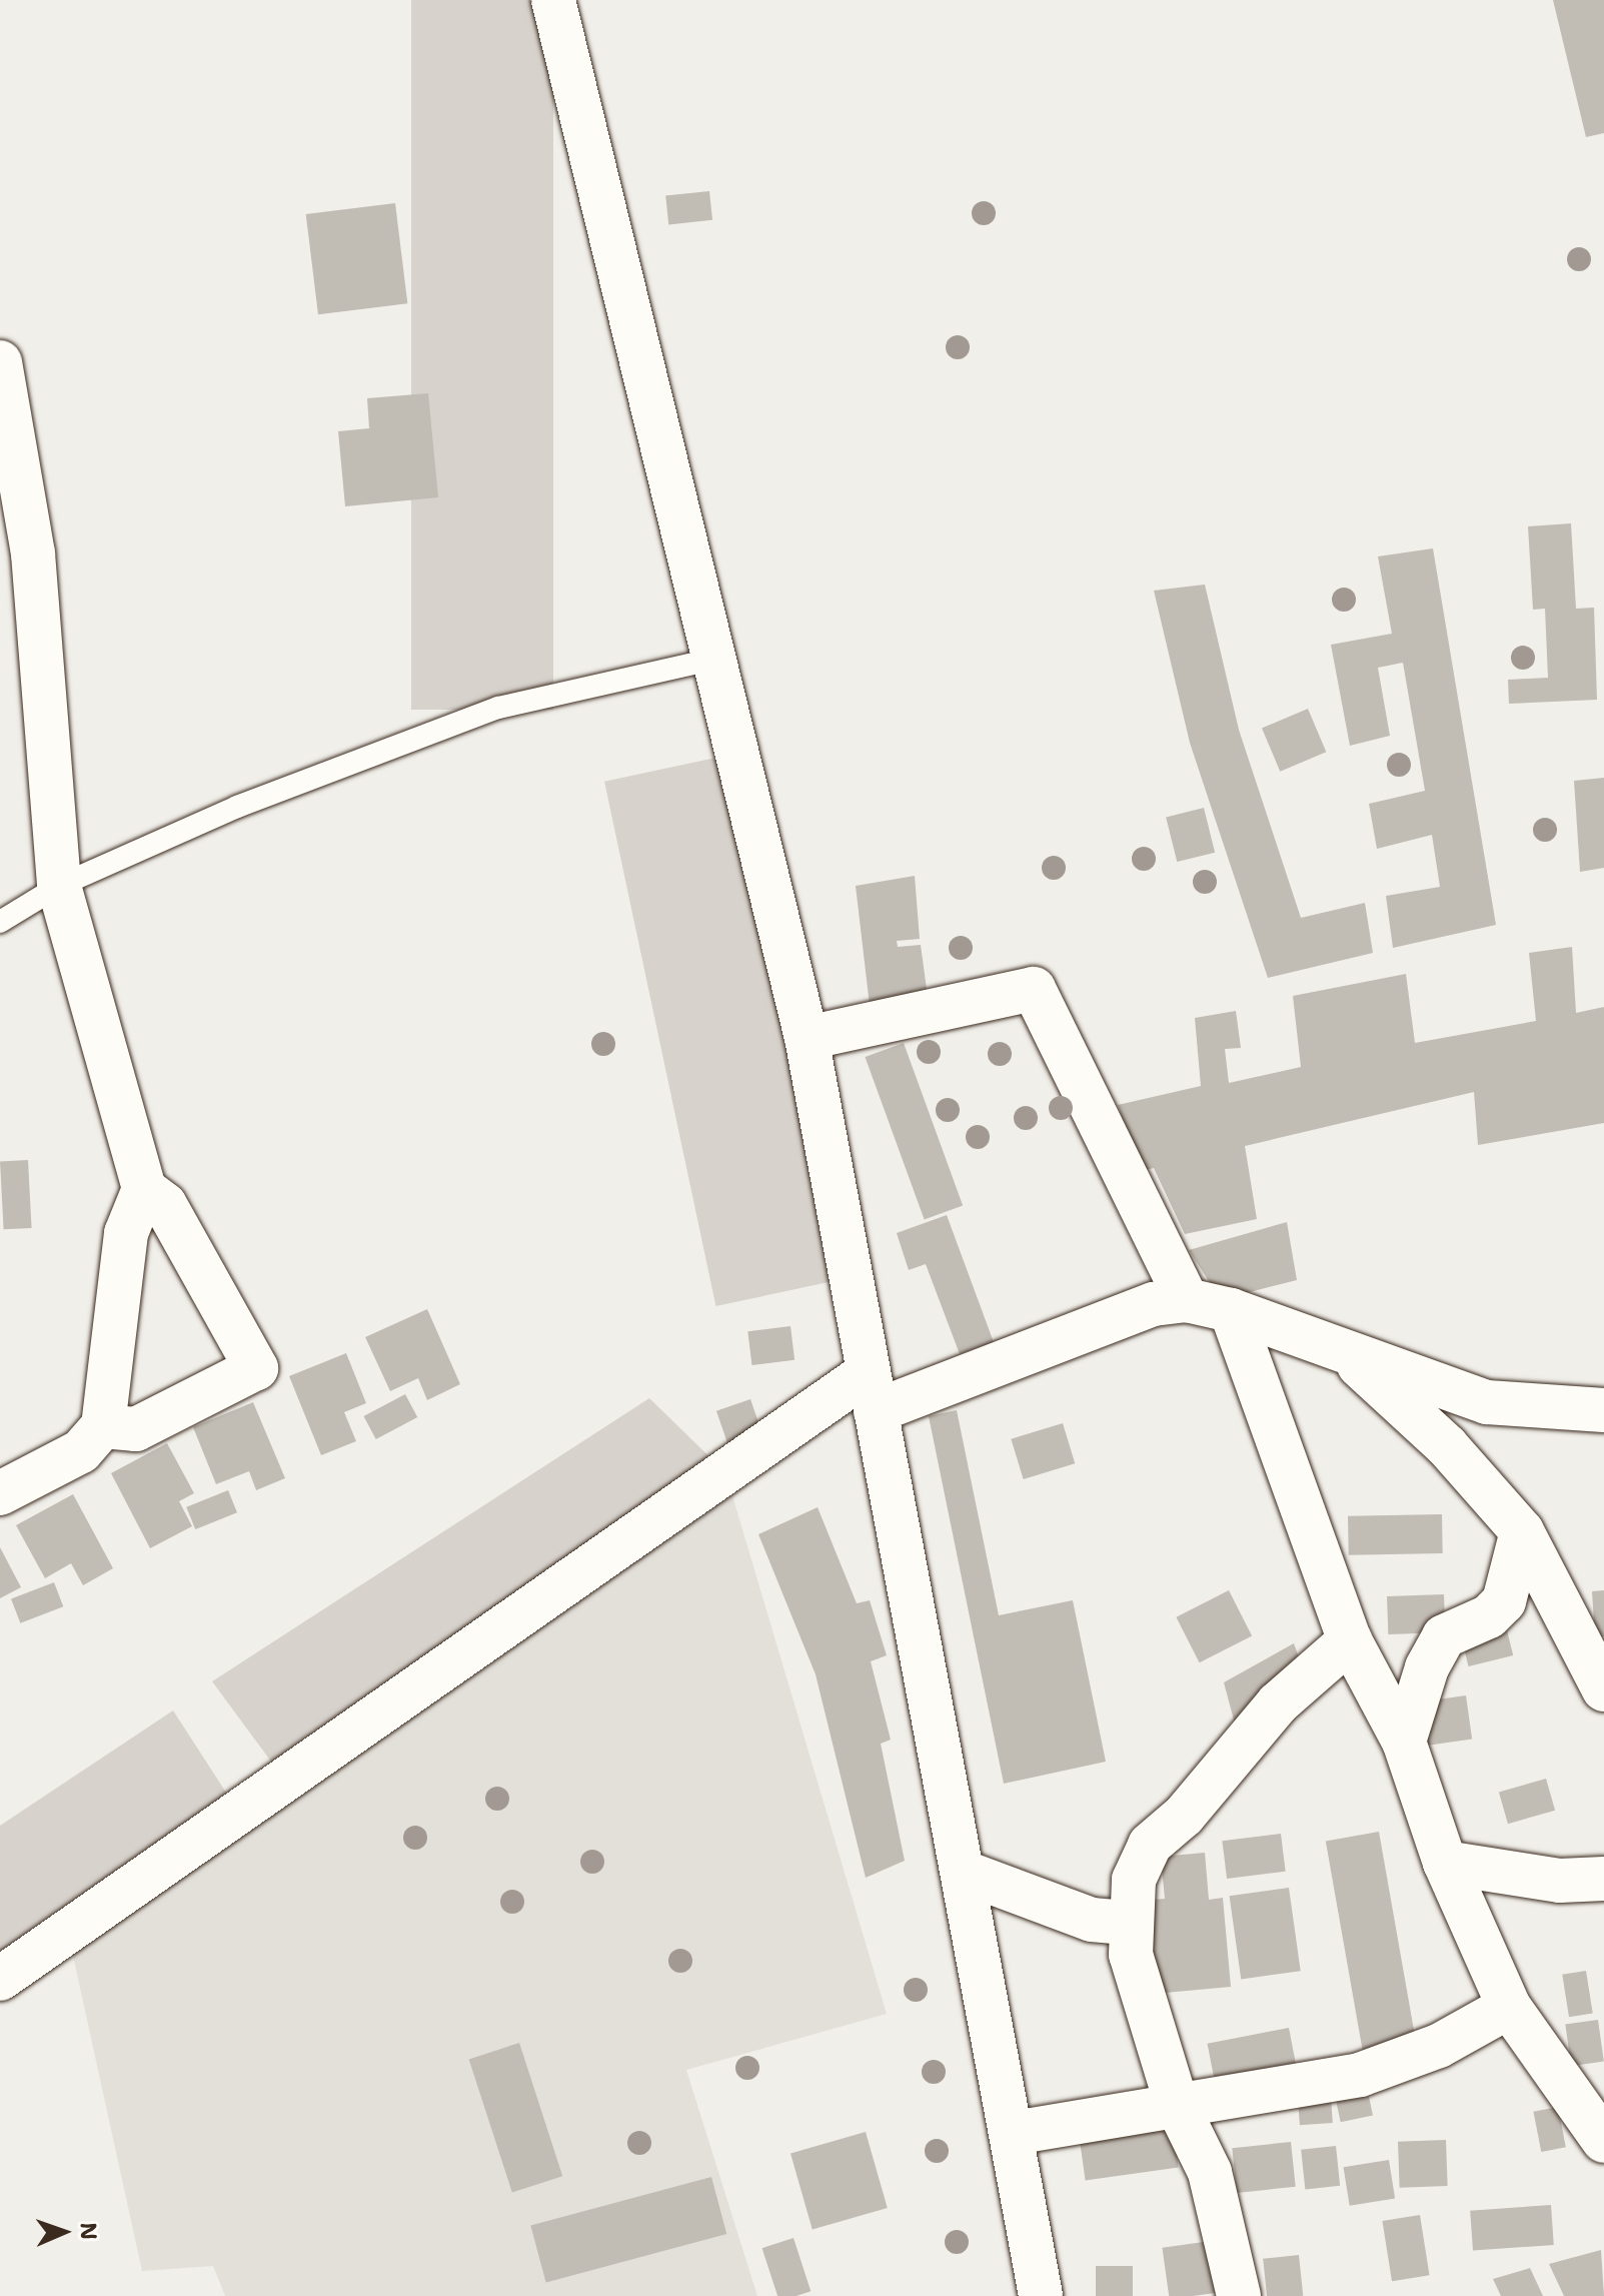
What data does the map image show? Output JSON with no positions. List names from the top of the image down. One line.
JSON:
{"north":"right"}
